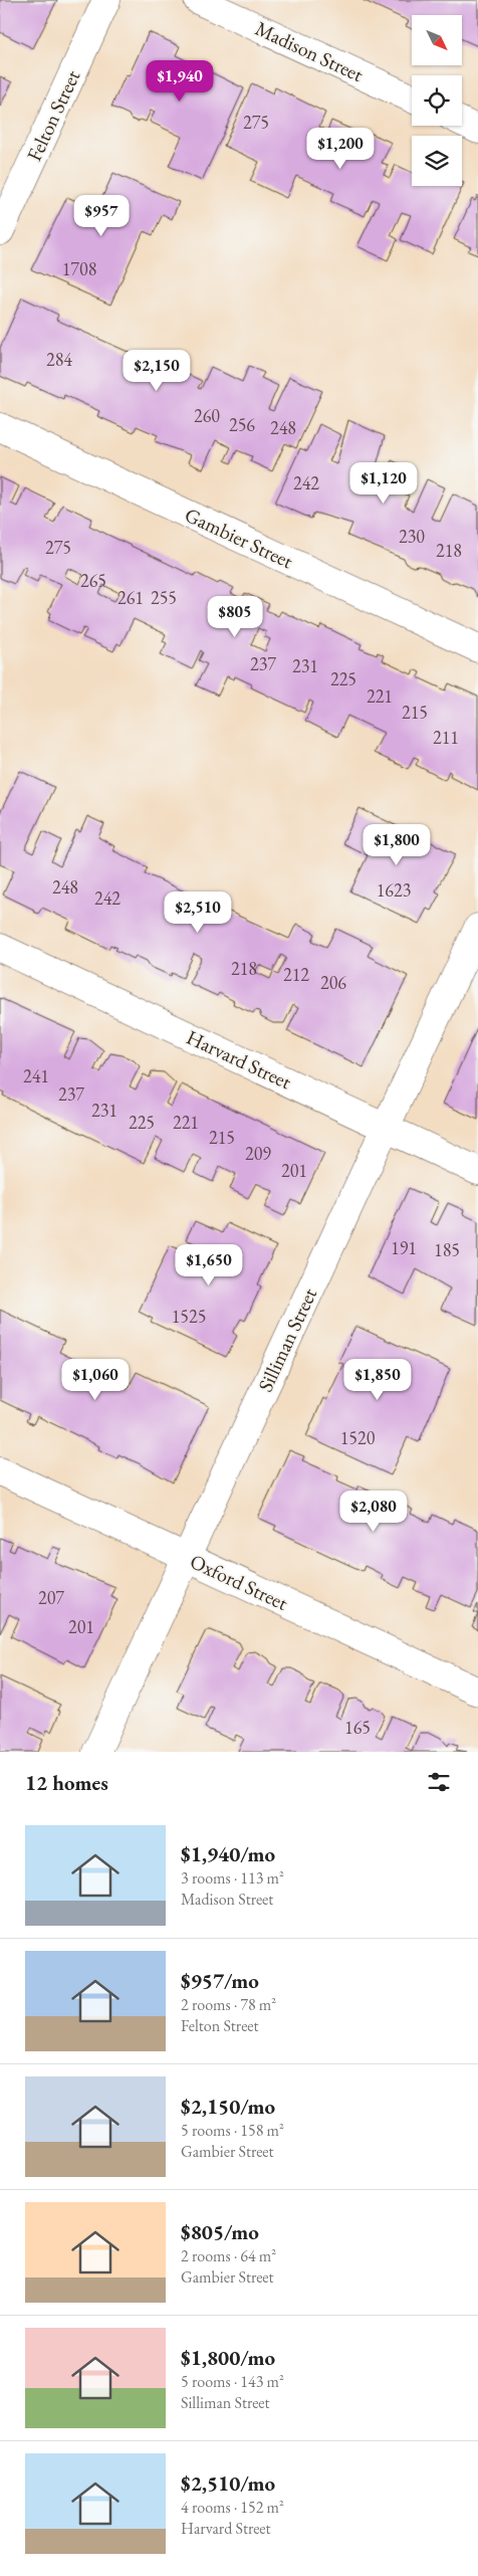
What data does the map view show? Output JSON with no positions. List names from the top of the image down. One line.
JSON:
{"streets":{"street":["Madison Street","Felton Street","Gambier Street","Harvard Street","Silliman Street","Oxford Street"]},"crossings":[["Harvard Street","Silliman Street"],["Silliman Street","Oxford Street"]],"house_numbers":["275","1708","284","260","256","248","242","230","275","218","265","261","255","237","231","225","221","215","211","248","1623","242","218","212","206","241","237","231","225","221","215","209","201","191","185","1525","1520","207","201","165"],"north":"bottom right","page":{"price":["$1,940","$1,200","$957","$2,150","$1,120","$805","$1,800","$2,510","$1,650","$1,060","$1,850","$2,080"],"heading":"12 homes","list":[{"name":"$1,940/mo","note":"3 rooms · 113 m² · Madison Street"},{"name":"$957/mo","note":"2 rooms · 78 m² · Felton Street"},{"name":"$2,150/mo","note":"5 rooms · 158 m² · Gambier Street"},{"name":"$805/mo","note":"2 rooms · 64 m² · Gambier Street"},{"name":"$1,800/mo","note":"5 rooms · 143 m² · Silliman Street"},{"name":"$2,510/mo","note":"4 rooms · 152 m² · Harvard Street"}]}}
